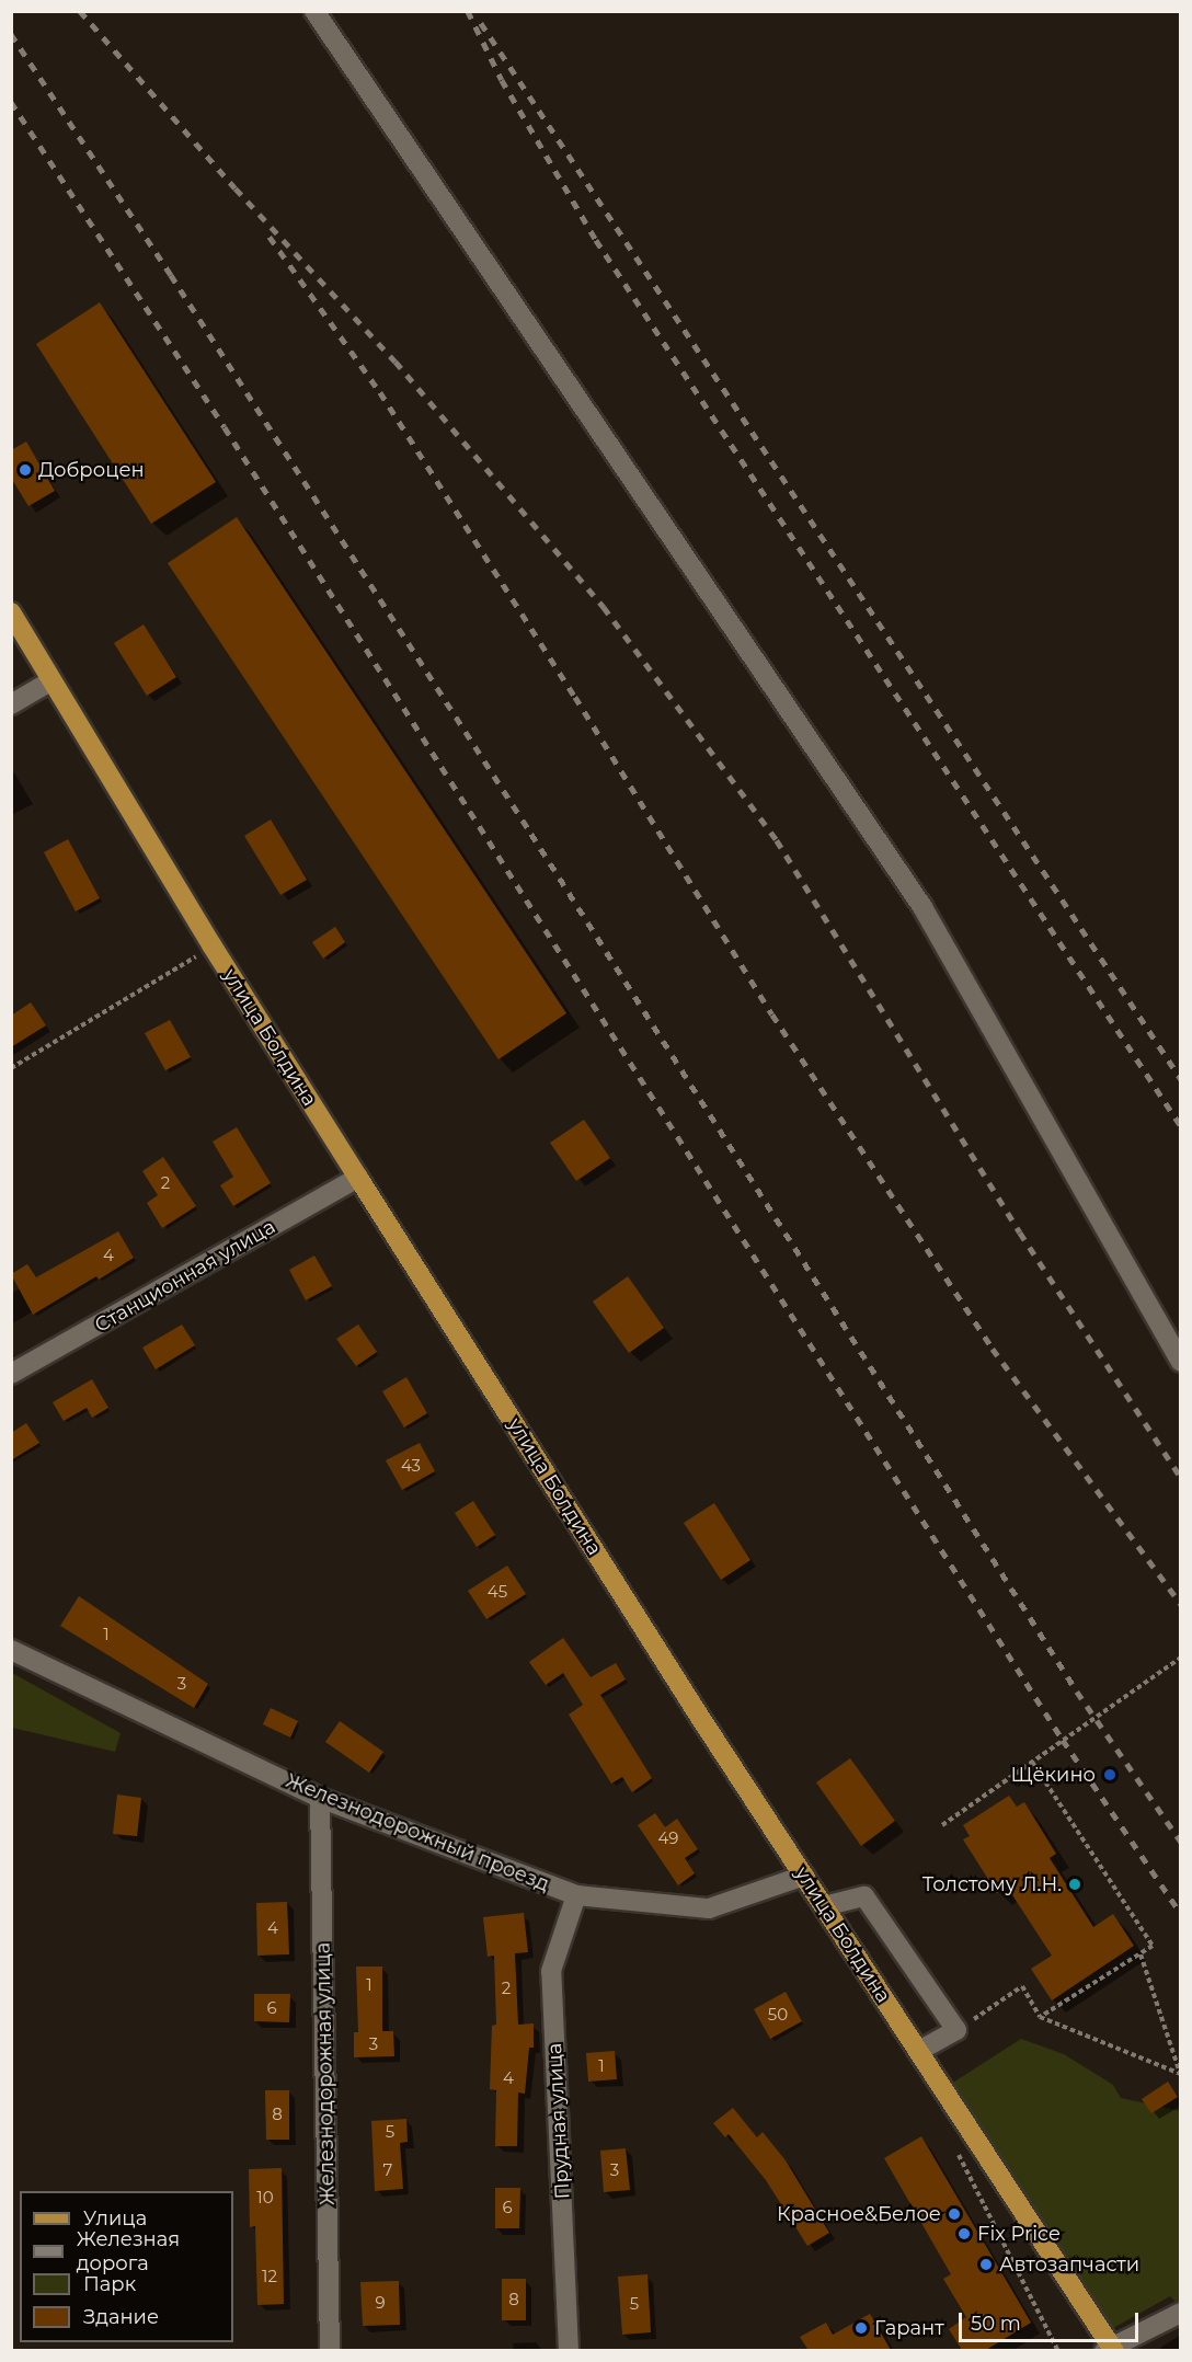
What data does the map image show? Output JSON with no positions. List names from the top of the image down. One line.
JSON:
{"streets":{"main road":["улица Болдина"],"street":["Станционная улица","Железнодорожный проезд","Железнодорожная улица","Прудная улица"]},"crossings":[["улица Болдина","Станционная улица"],["улица Болдина","Железнодорожный проезд"],["Железнодорожный проезд","Железнодорожная улица"],["Железнодорожный проезд","Прудная улица"]],"places":["Доброцен","Щёкино","Толстому Л.Н.","Красное&Белое","Fix Price","Автозапчасти","Гарант"],"house_numbers":["2","4","43","45","1","3","49","4","1","2","6","50","3","1","4","8","5","7","3","10","6","12","8","9","5"],"legend":["Улица","Железная дорога","Парк","Здание"],"scale_bar":"50 m"}
